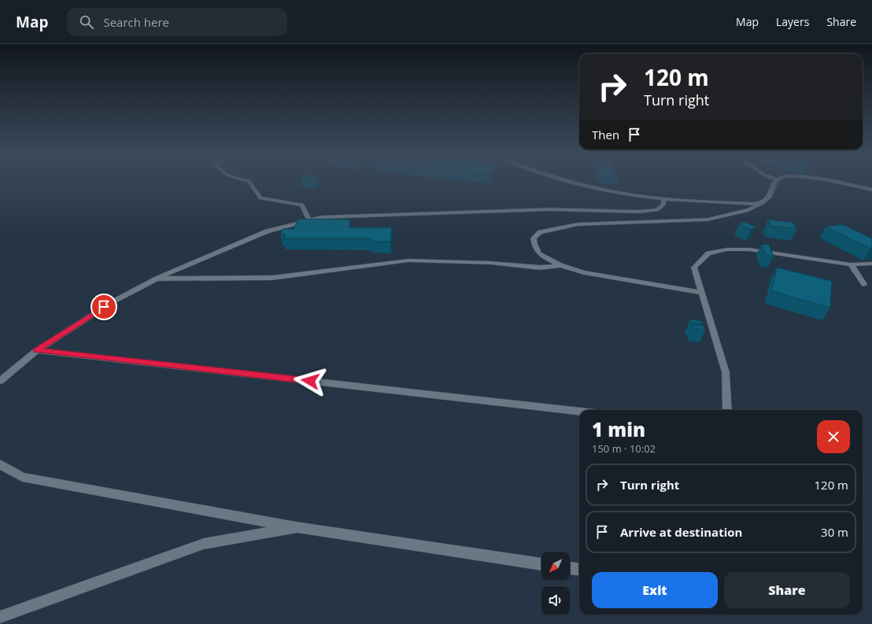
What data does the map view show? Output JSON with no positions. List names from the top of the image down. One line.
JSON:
{"north":"bottom left","page":{"header":"Map","search":"Search here","nav":["Map","Layers","Share"],"turn":["120 m","Turn right"],"then":"Then","heading":["1 min","150 m · 10:02"],"list":[{"name":"Turn right","value":"120 m"},{"name":"Arrive at destination","value":"30 m"}],"buttons":["Exit","Share"]}}
